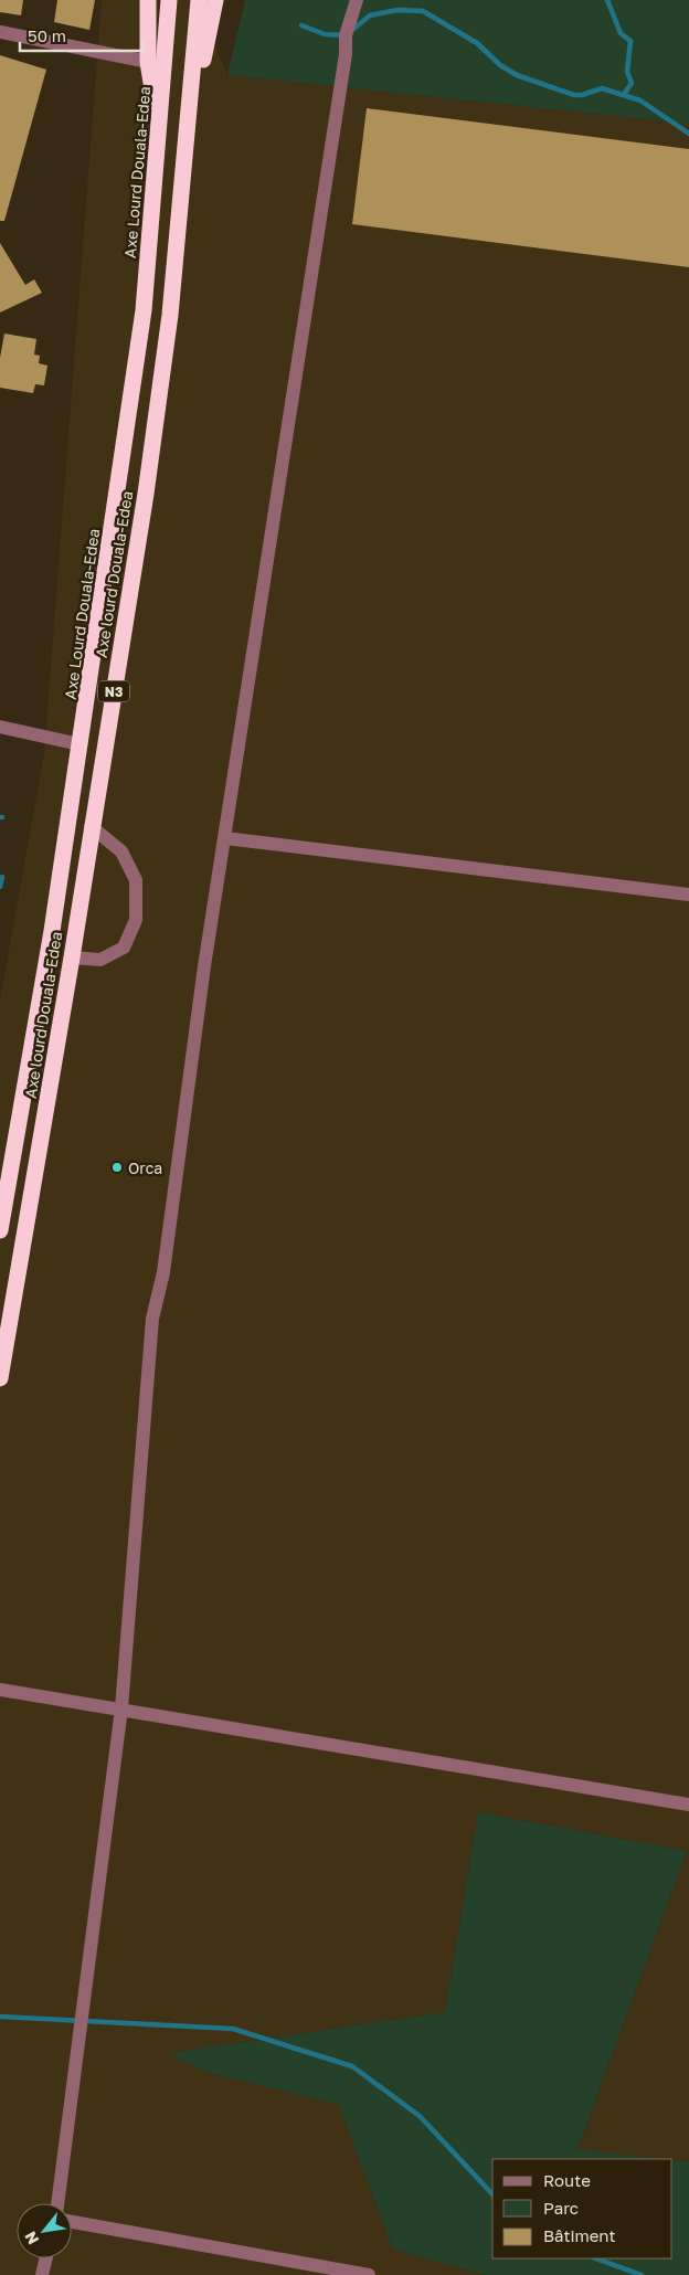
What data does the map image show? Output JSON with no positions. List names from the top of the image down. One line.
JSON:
{"streets":{"highway":["Axe Lourd Douala-Edea","Axe lourd Douala-Edea","N3"]},"places":["Orca"],"legend":["Route","Parc","Bâtiment"],"scale_bar":"50 m","north":"bottom left"}
